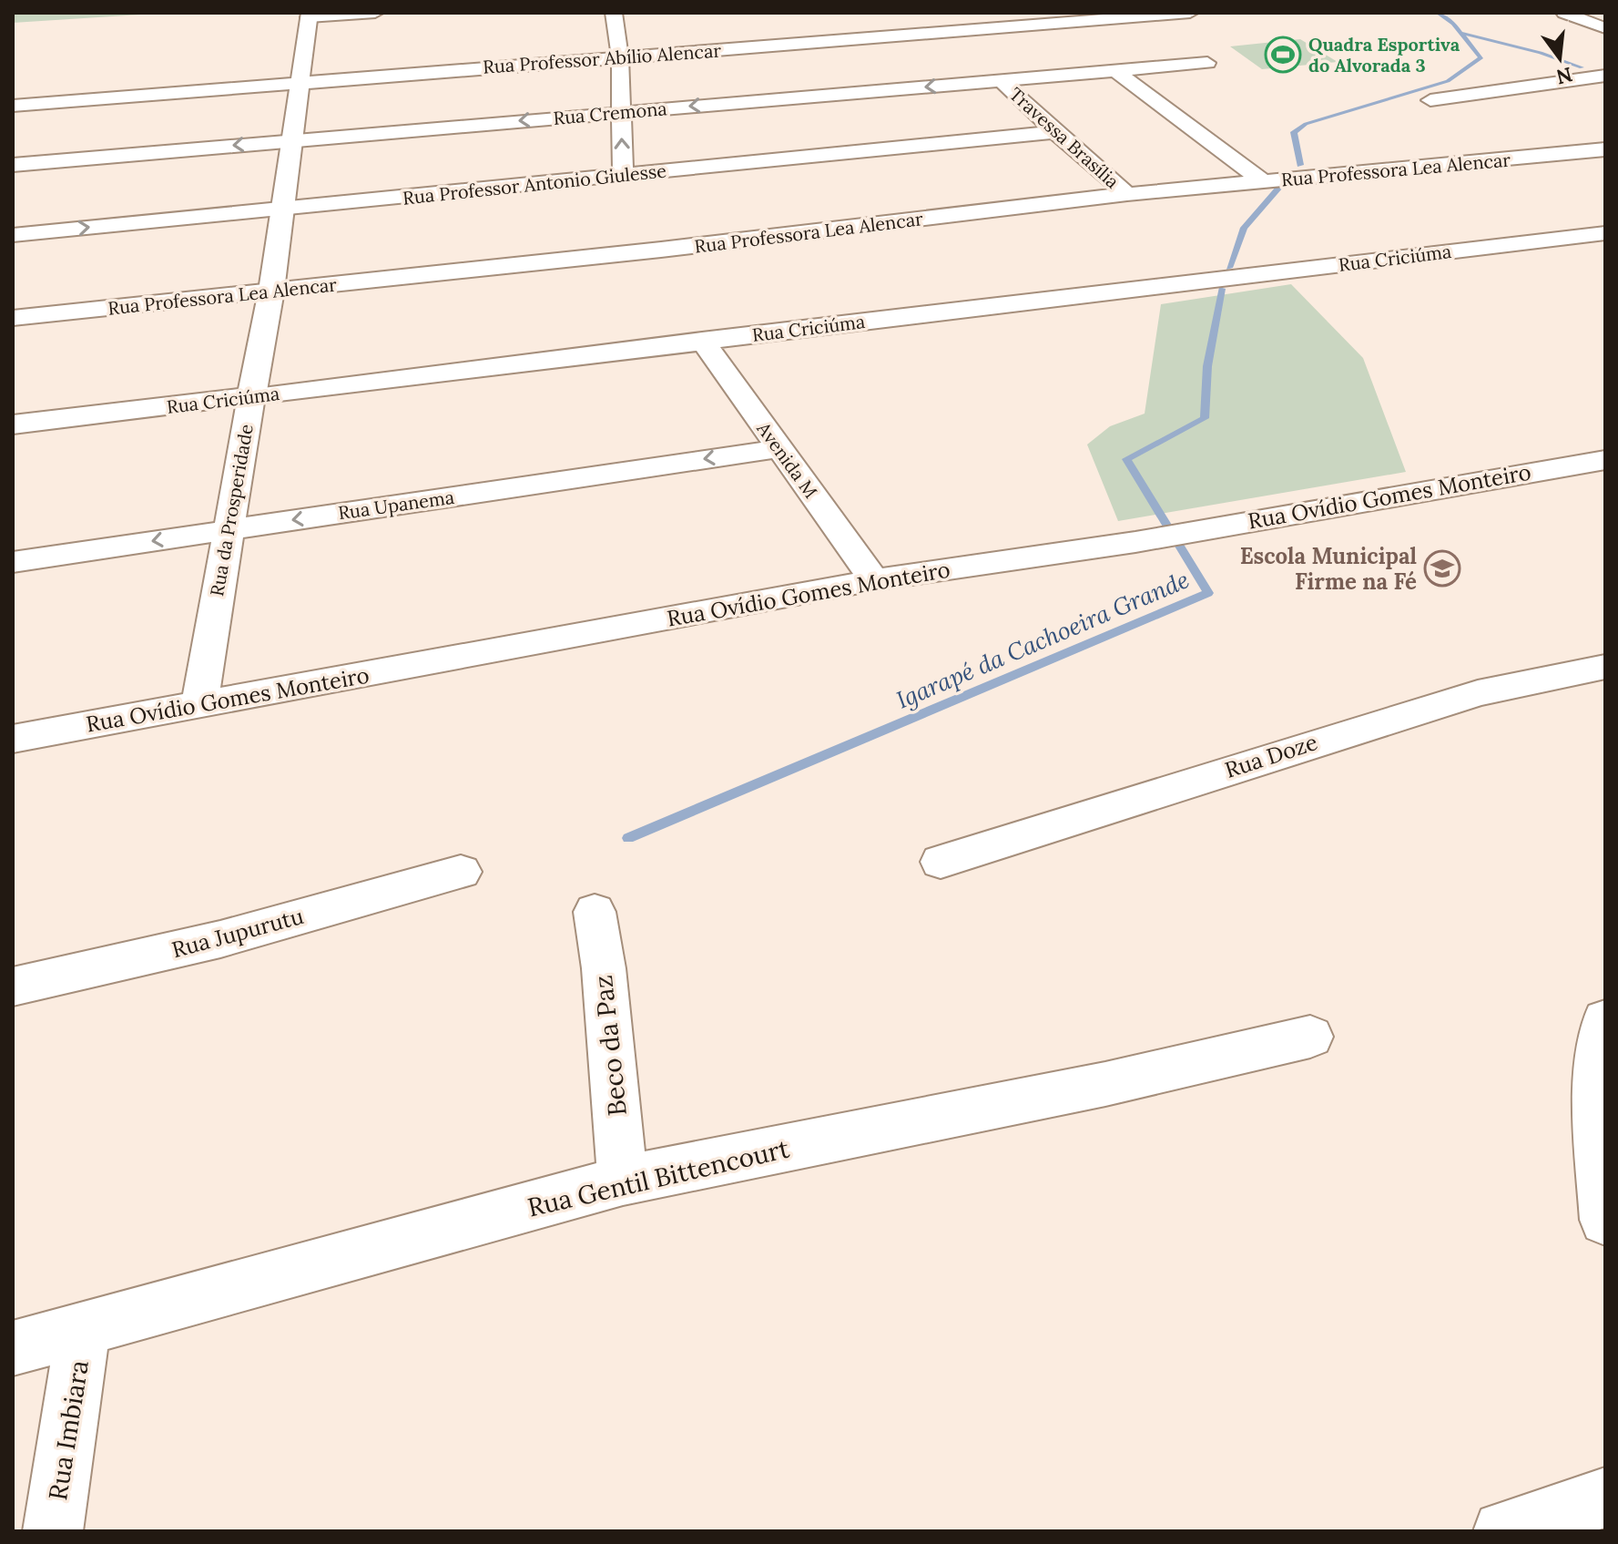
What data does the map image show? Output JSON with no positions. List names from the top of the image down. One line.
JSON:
{"streets":{"street":["Rua Professor Abílio Alencar","Rua Cremona","Travessa Brasília","Rua Professora Lea Alencar","Rua Professor Antonio Giulesse","Rua Criciúma","Avenida M","Rua Ovídio Gomes Monteiro","Rua Upanema","Rua da Prosperidade","Rua Doze","Rua Jupurutu","Beco da Paz","Rua Gentil Bittencourt","Rua Imbiara"]},"crossings":[["Rua Professor Abílio Alencar","Rua da Prosperidade"],["Rua Cremona","Travessa Brasília"],["Rua Cremona","Rua da Prosperidade"],["Travessa Brasília","Rua Professora Lea Alencar"],["Travessa Brasília","Rua Professor Antonio Giulesse"],["Rua Professora Lea Alencar","Rua da Prosperidade"],["Rua Professor Antonio Giulesse","Rua da Prosperidade"],["Rua Criciúma","Avenida M"],["Rua Criciúma","Rua da Prosperidade"],["Avenida M","Rua Ovídio Gomes Monteiro"],["Avenida M","Rua Upanema"],["Rua Ovídio Gomes Monteiro","Rua da Prosperidade"],["Rua Upanema","Rua da Prosperidade"],["Beco da Paz","Rua Gentil Bittencourt"],["Rua Gentil Bittencourt","Rua Imbiara"]],"one_way":["Rua Cremona","Rua Upanema"],"water":["Igarapé da Cachoeira Grande"],"places":{"sports":["Quadra Esportiva do Alvorada 3"],"school or university":["Escola Municipal Firme na Fé"]},"north":"bottom"}
